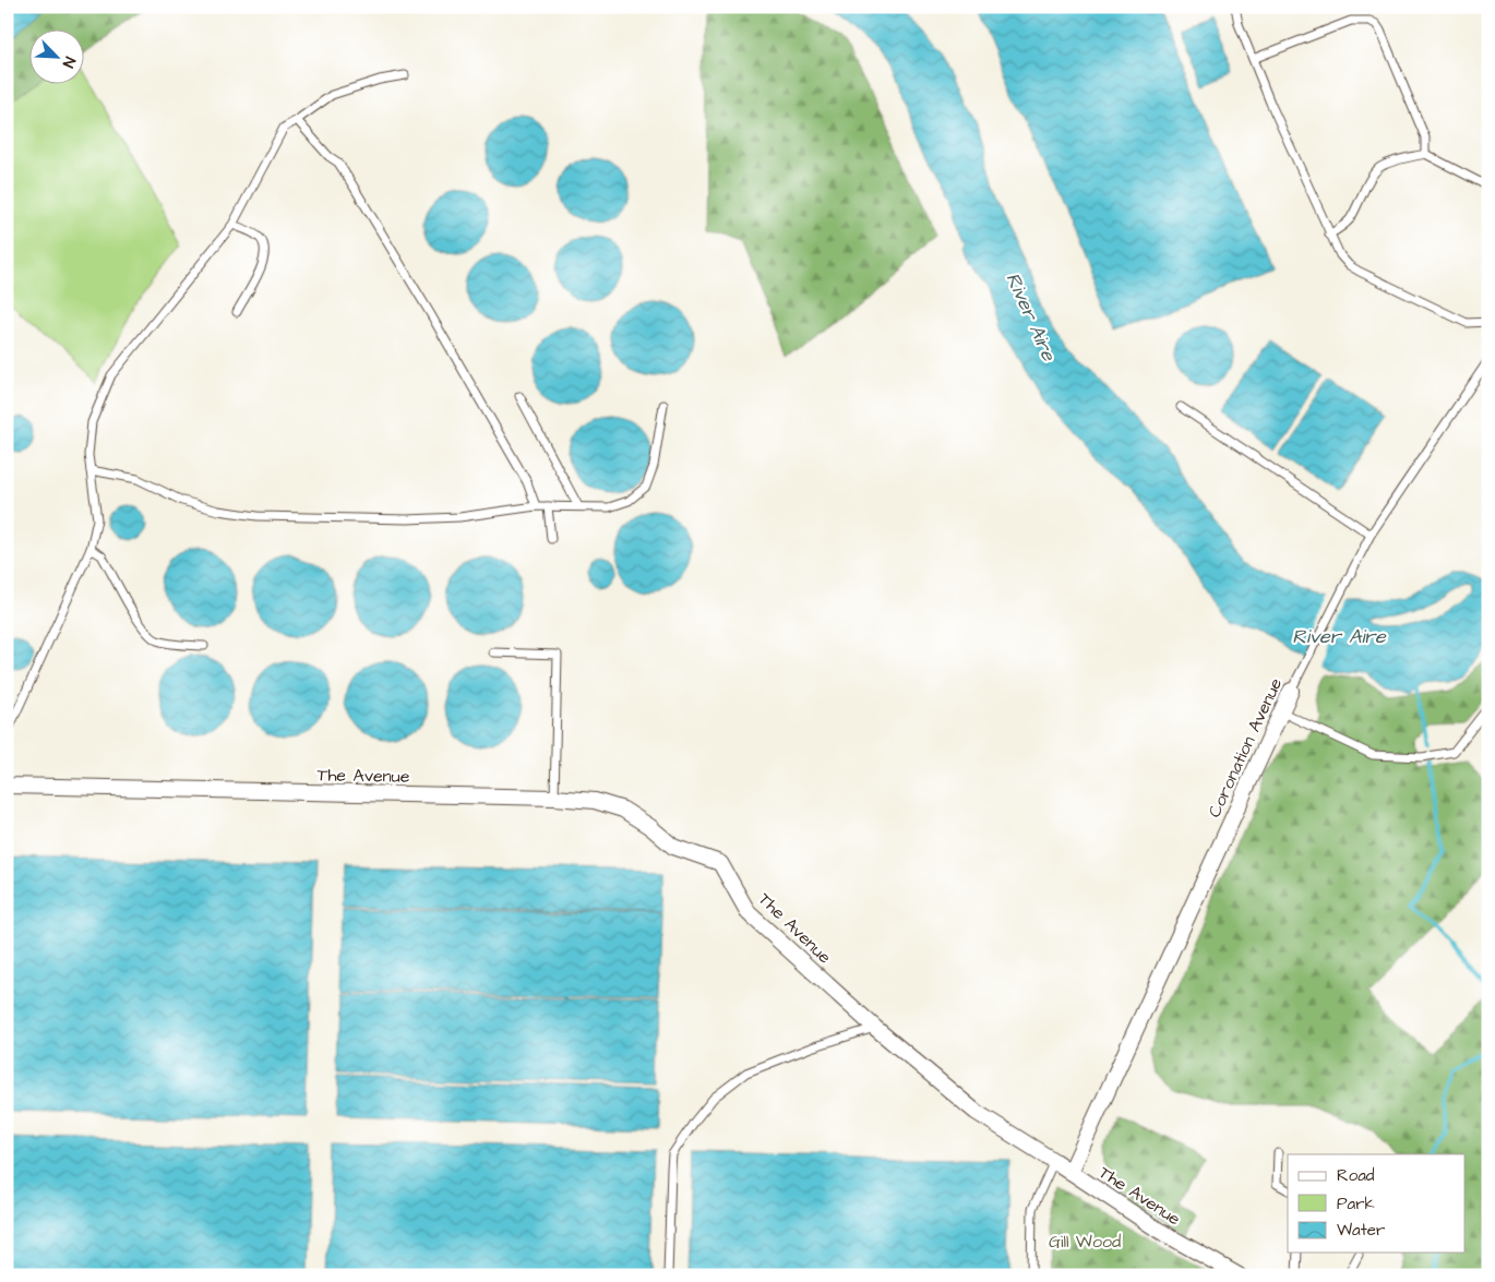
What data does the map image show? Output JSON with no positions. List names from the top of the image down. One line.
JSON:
{"streets":{"street":["Coronation Avenue","The Avenue"]},"crossings":[["Coronation Avenue","The Avenue"]],"water":["River Aire"],"parks":["Gill Wood"],"legend":["Road","Park","Water"],"north":"bottom right"}
